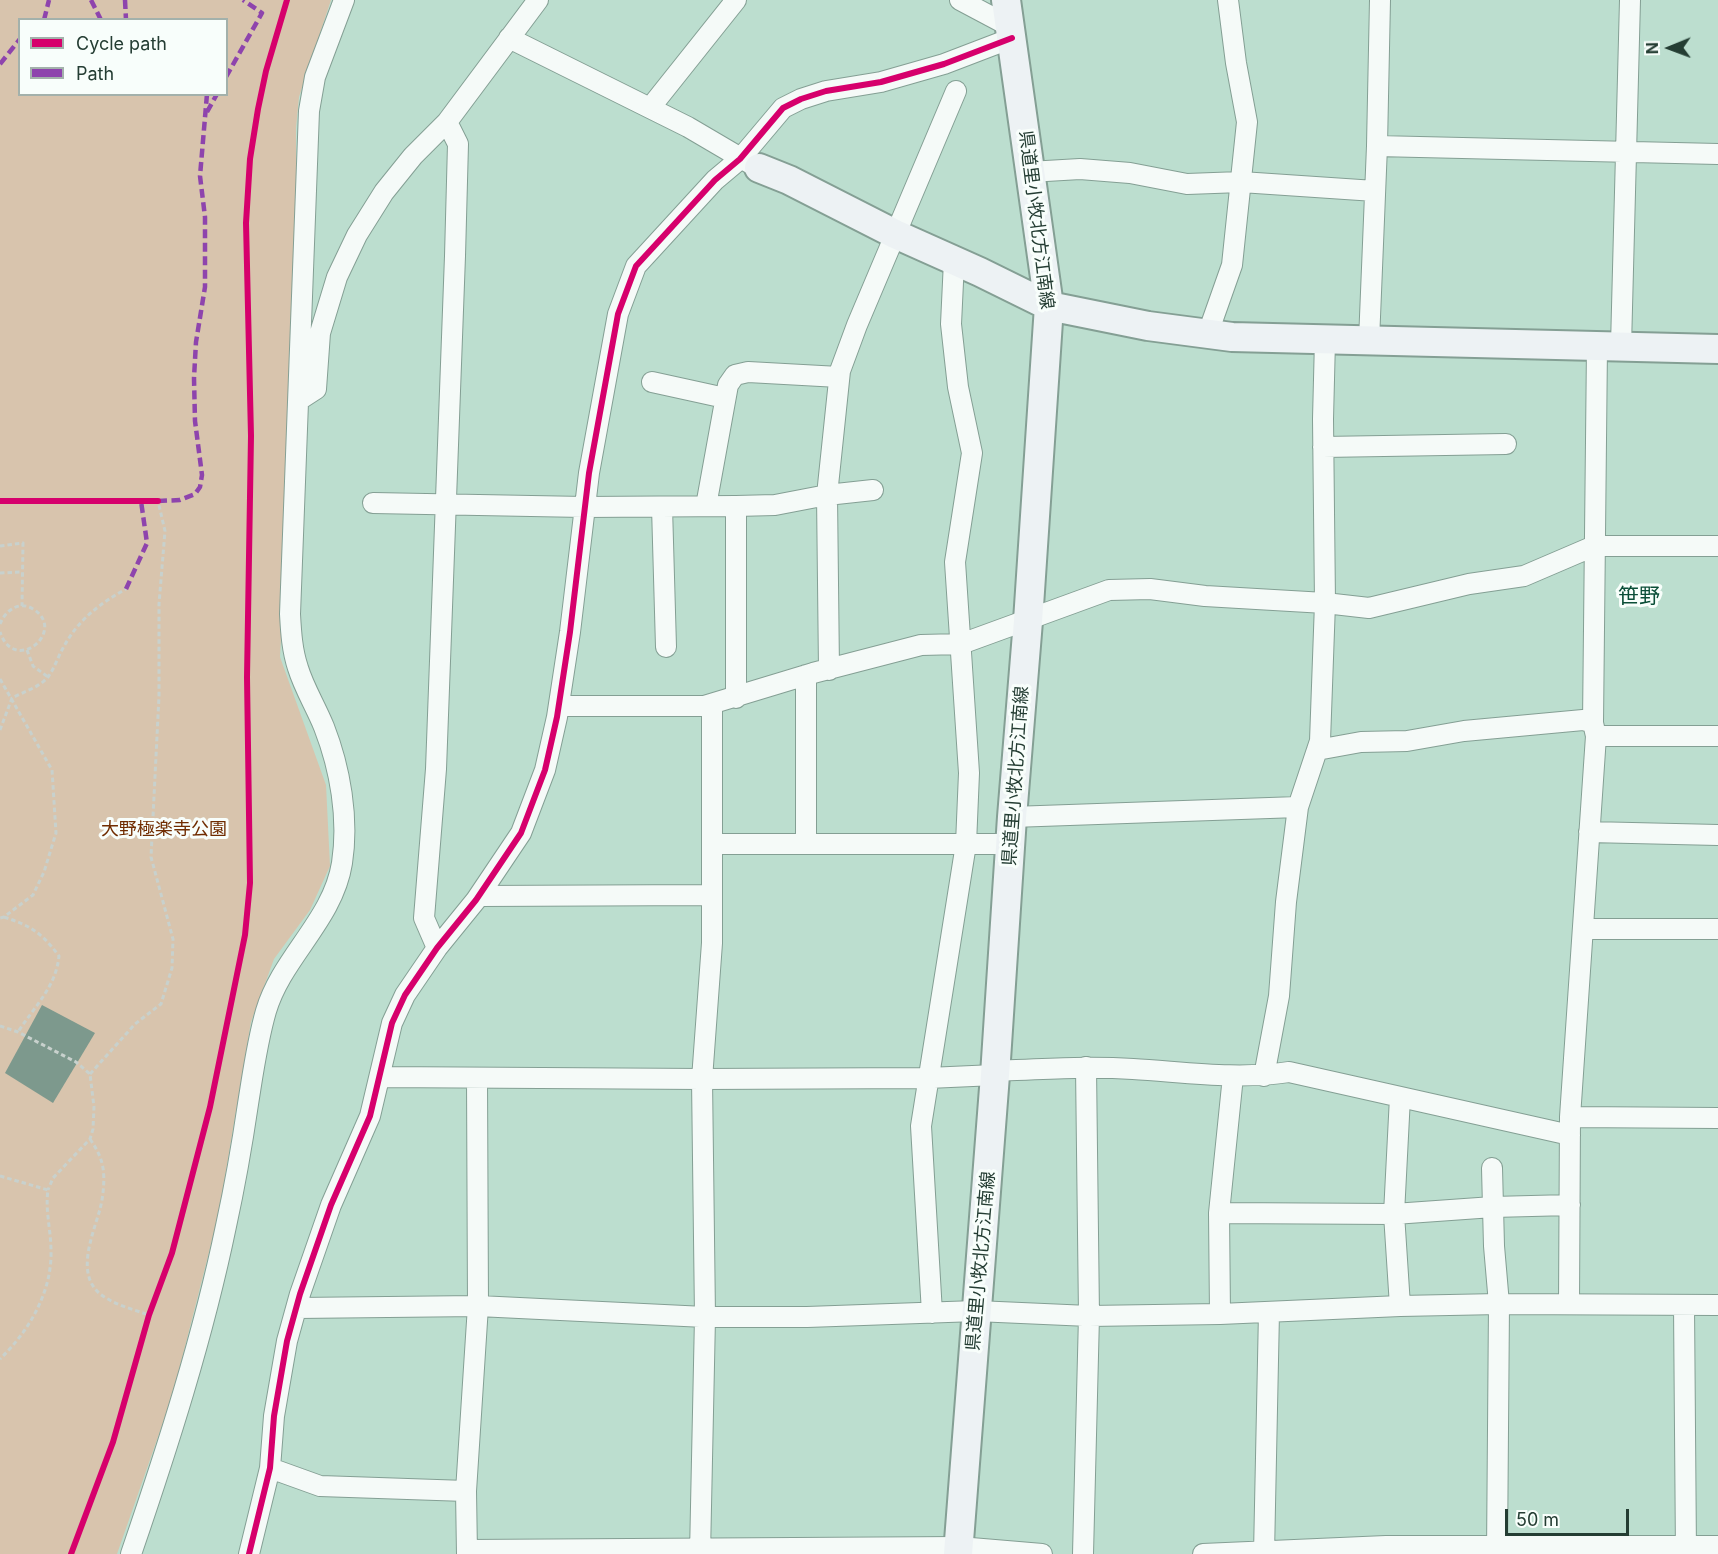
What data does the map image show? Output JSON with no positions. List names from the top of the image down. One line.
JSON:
{"streets":{"main road":["県道里小牧北方江南線"]},"districts":["笹野"],"parks":["大野極楽寺公園"],"legend":["Cycle path","Path"],"scale_bar":"50 m","north":"left"}
